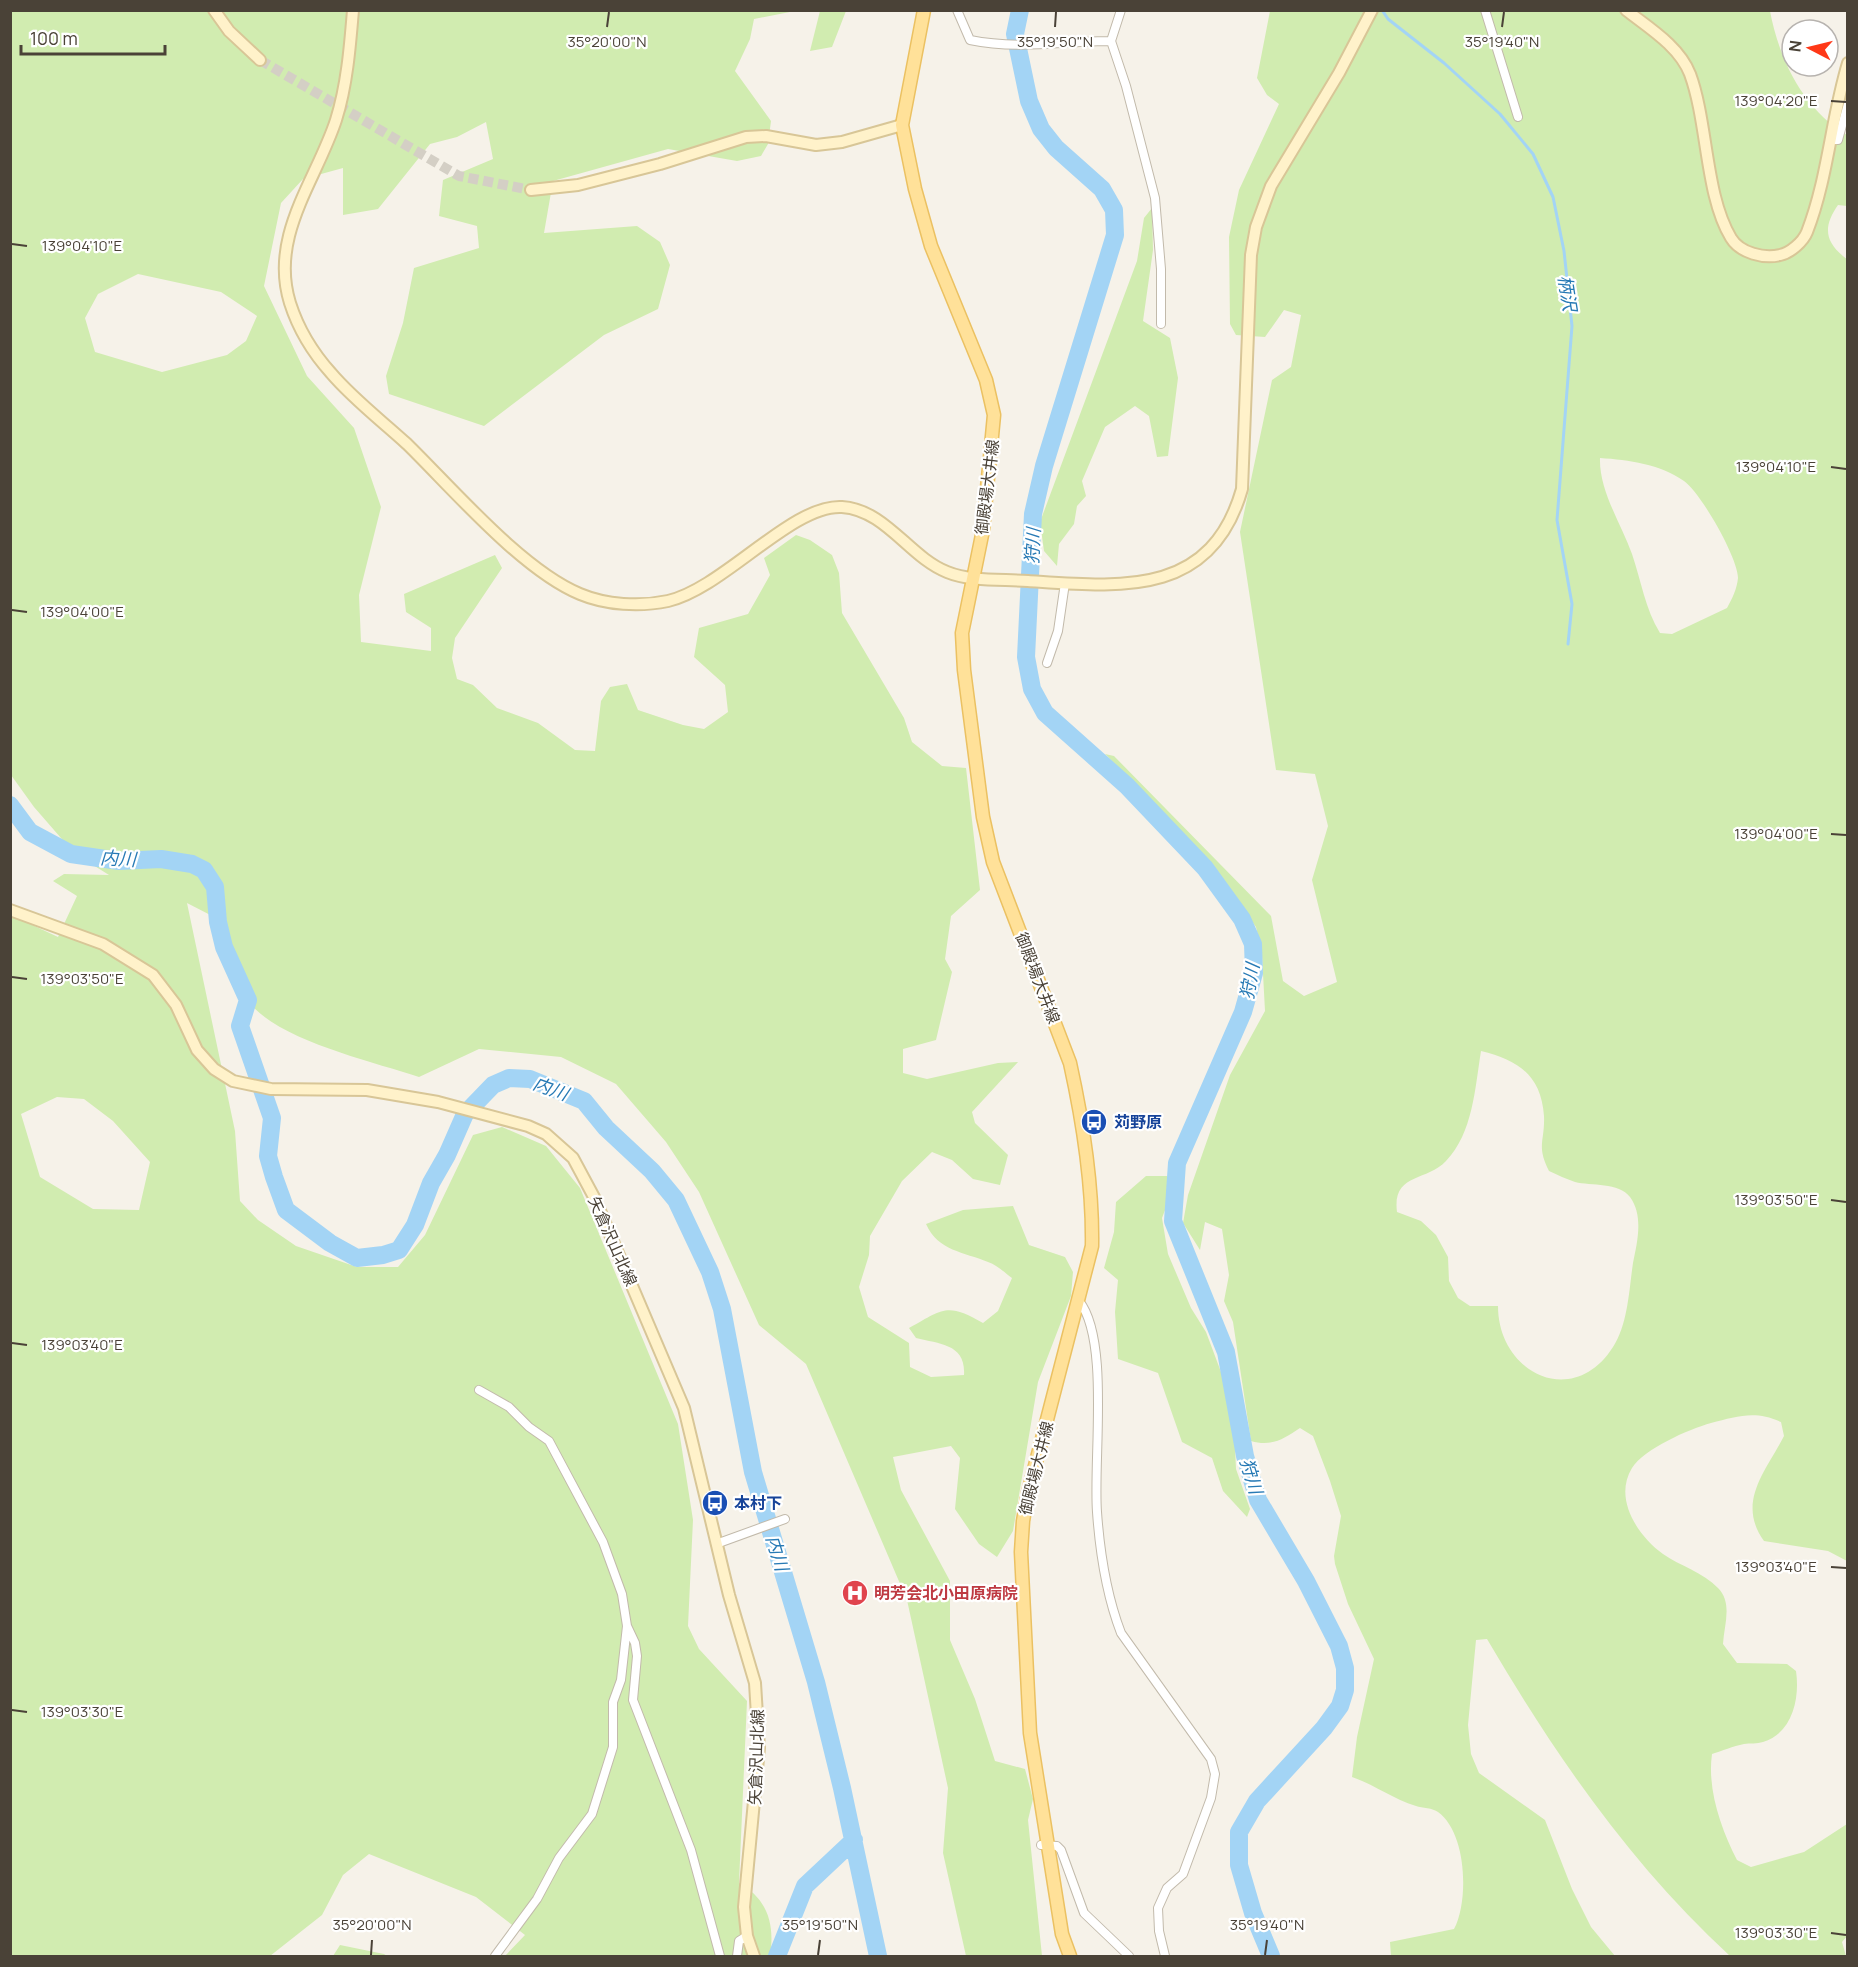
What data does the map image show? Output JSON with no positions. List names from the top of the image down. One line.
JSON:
{"streets":{"main road":["御殿場大井線"],"street":["矢倉沢山北線"]},"water":["柄沢","狩川","内川"],"places":{"bus stop":["苅野原","本村下"],"hospital":["明芳会北小田原病院"]},"scale_bar":"100 m","north":"left","coordinates":["35°20'00\"N","35°19'50\"N","35°19'40\"N","139°04'20\"E","139°04'10\"E","139°04'00\"E","139°03'50\"E","139°03'40\"E","139°03'30\"E"]}
